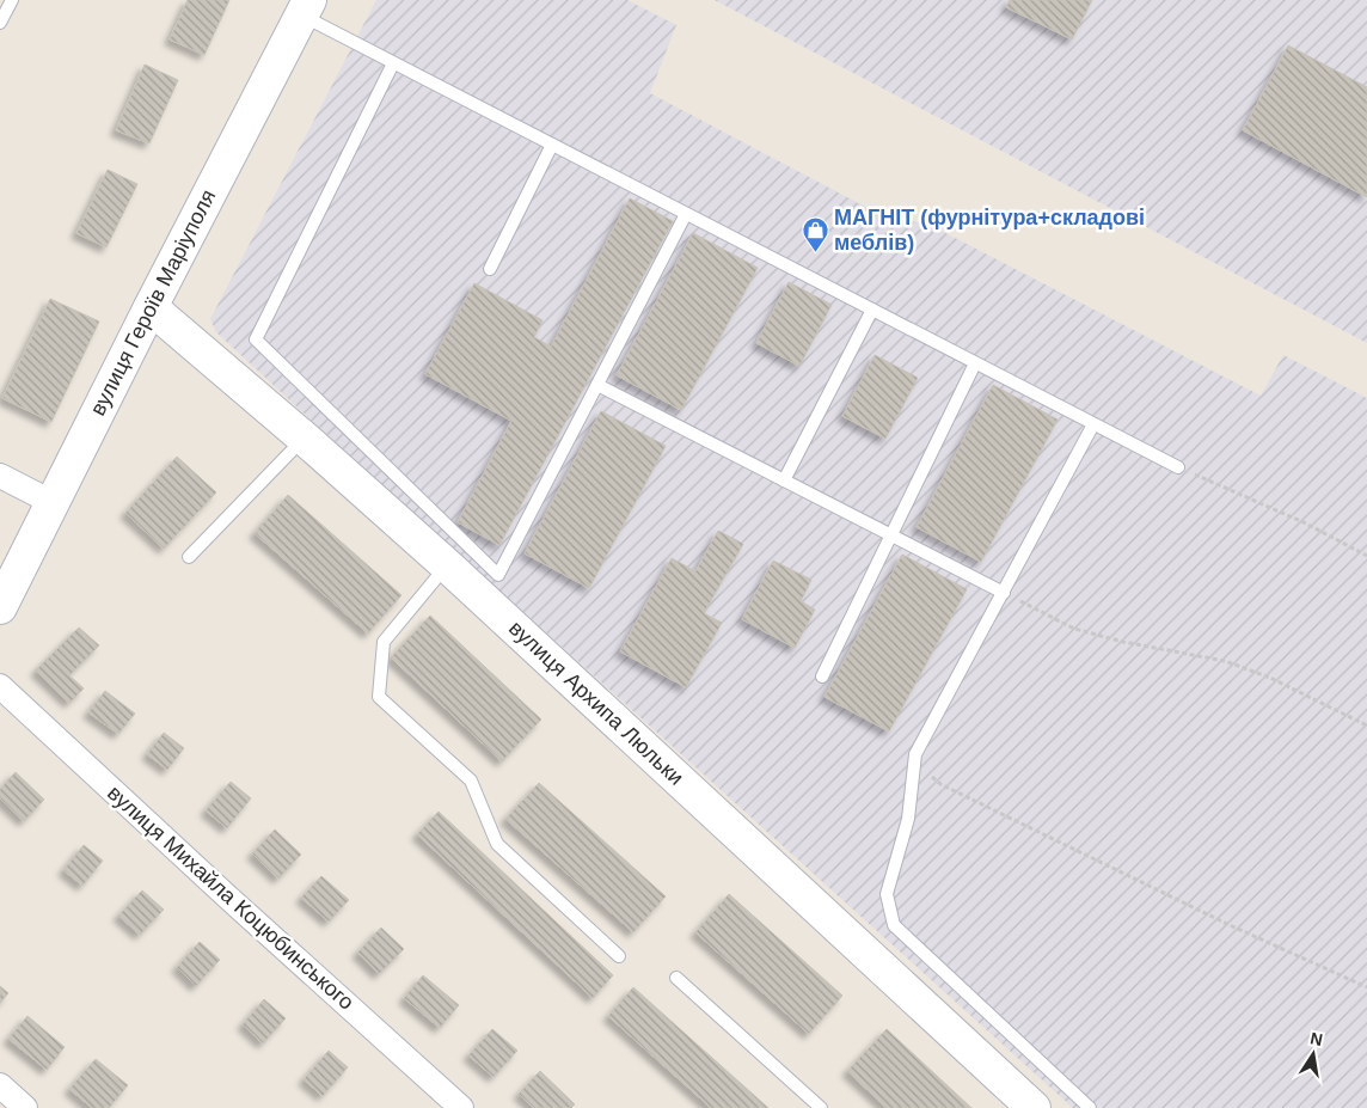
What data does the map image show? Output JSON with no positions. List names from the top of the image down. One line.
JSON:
{"streets":{"street":["вулиця Героїв Маріуполя","вулиця Архипа Люльки","вулиця Михайла Коцюбинського"]},"crossings":[["вулиця Героїв Маріуполя","вулиця Архипа Люльки"]],"places":{"shop":["МАГНІТ (фурнітура+складові меблів)"]},"north":"top"}
